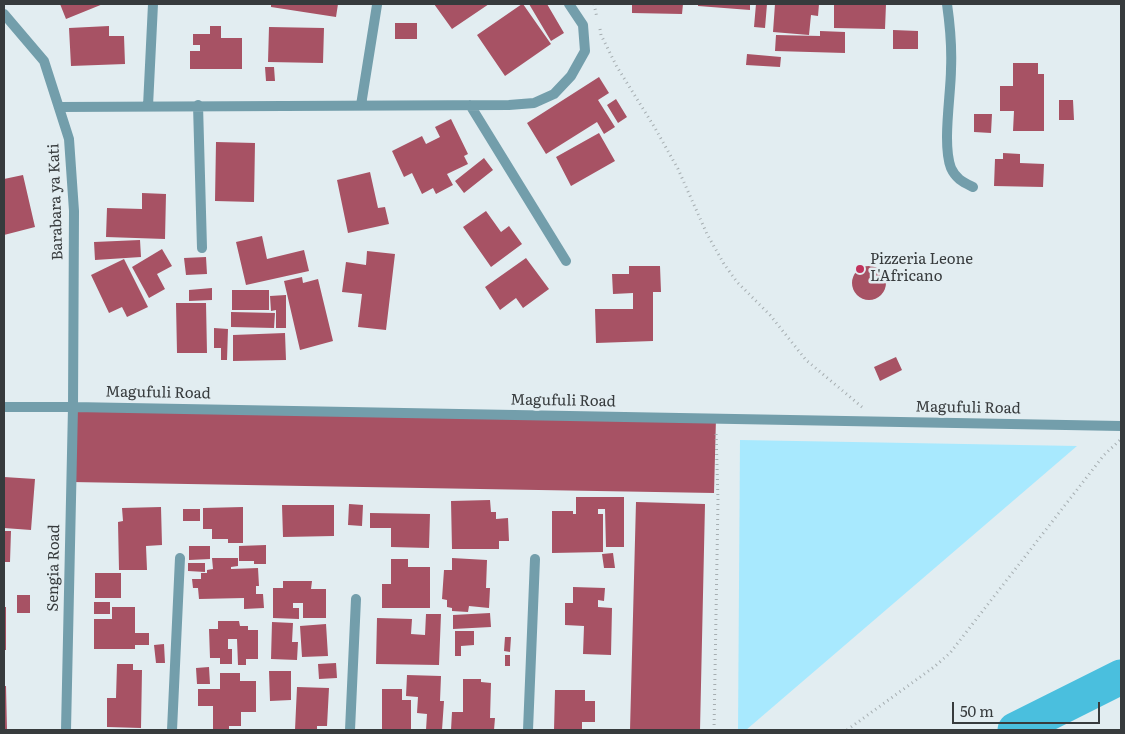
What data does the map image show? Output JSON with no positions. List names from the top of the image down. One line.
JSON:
{"streets":{"street":["Barabara ya Kati","Magufuli Road","Sengia Road"]},"crossings":[["Barabara ya Kati","Magufuli Road"],["Barabara ya Kati","Sengia Road"],["Magufuli Road","Sengia Road"]],"places":["Pizzeria Leone L'Africano"],"scale_bar":"50 m"}
